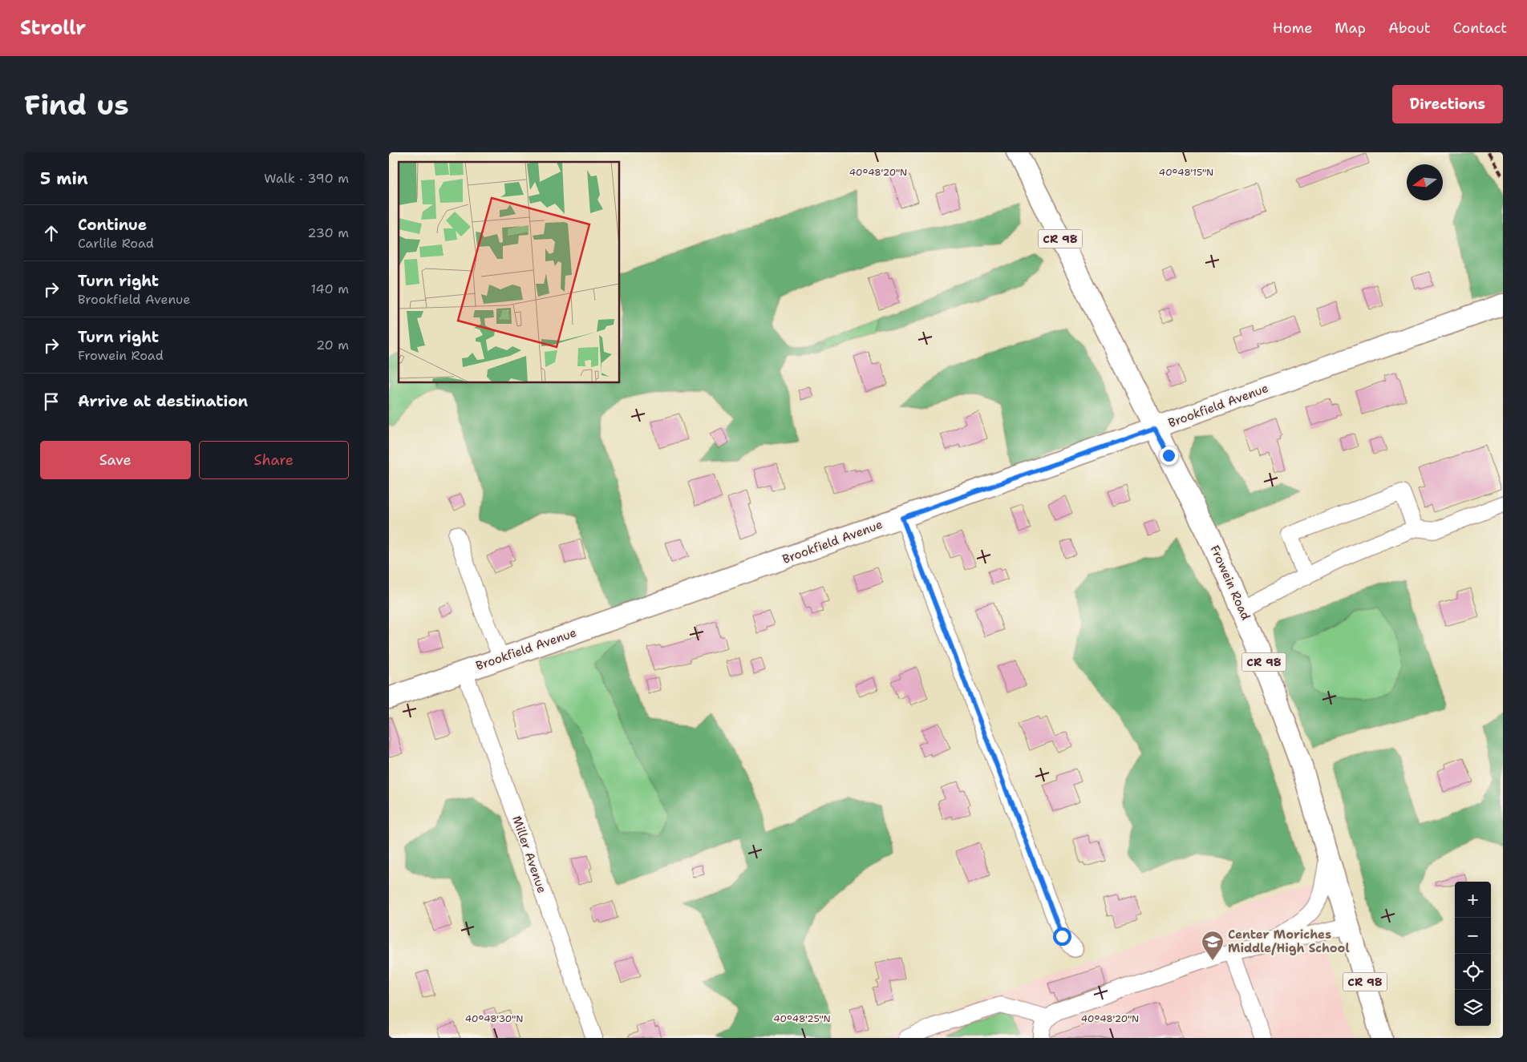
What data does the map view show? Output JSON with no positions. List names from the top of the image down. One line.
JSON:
{"streets":{"main road":["CR 98","Brookfield Avenue","Frowein Road"],"street":["Miller Avenue"]},"crossings":[["Brookfield Avenue","Frowein Road"],["Brookfield Avenue","Miller Avenue"]],"places":{"school or university":["Center Moriches Middle/High School"]},"north":"left","page":{"header":"Strollr","nav":["Home","Map","About","Contact"],"buttons":["Directions",["Save","Share"]],"title":"Find us","heading":["5 min","Walk · 390 m"],"list":[["Continue","Carlile Road","230 m"],["Turn right","Brookfield Avenue","140 m"],["Turn right","Frowein Road","20 m"],"Arrive at destination"],"map_buttons":["+","−"]},"coordinates":["40°48'20\"N","40°48'15\"N","40°48'30\"N","40°48'25\"N"]}
